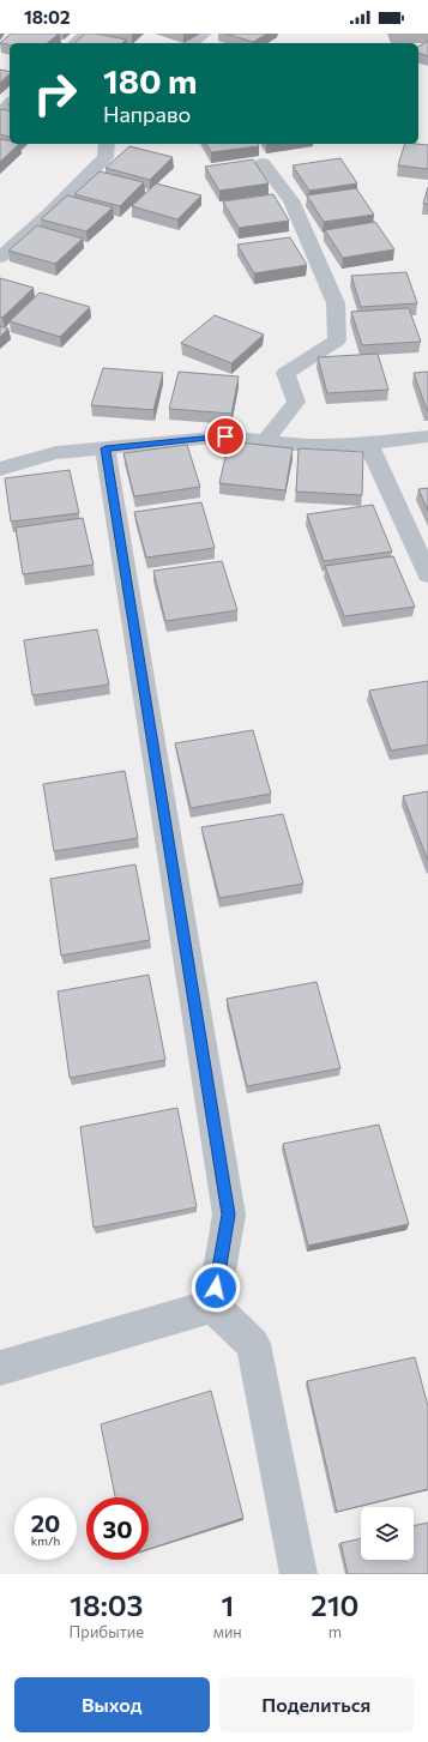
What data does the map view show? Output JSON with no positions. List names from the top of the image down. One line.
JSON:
{"page":{"status":"18:02","turn":["180 m","Направо"],"speed":"20 km/h","limit":"30","eta":["18:03","Прибытие","1","мин","210","m"],"buttons":["Выход","Поделиться"]}}
